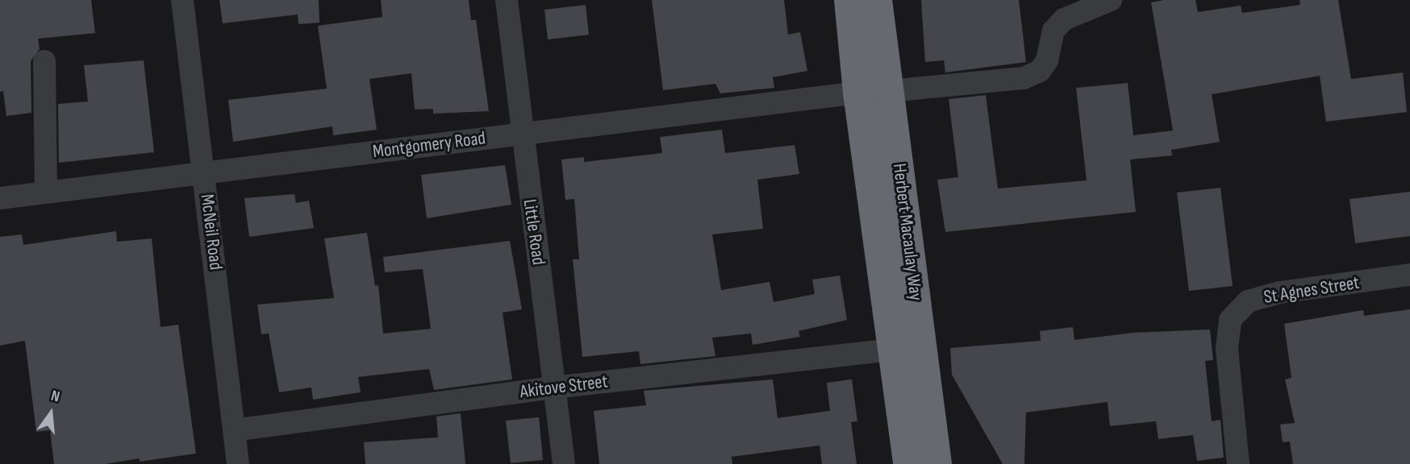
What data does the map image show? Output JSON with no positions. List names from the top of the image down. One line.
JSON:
{"streets":{"highway":["Herbert Macaulay Way"],"street":["Montgomery Road","McNeil Road","Little Road","St Agnes Street","Akitove Street"]},"crossings":[["Montgomery Road","McNeil Road"],["Montgomery Road","Little Road"],["Montgomery Road","Herbert Macaulay Way"],["McNeil Road","Akitove Street"],["Little Road","Akitove Street"],["Herbert Macaulay Way","Akitove Street"]],"north":"top"}
